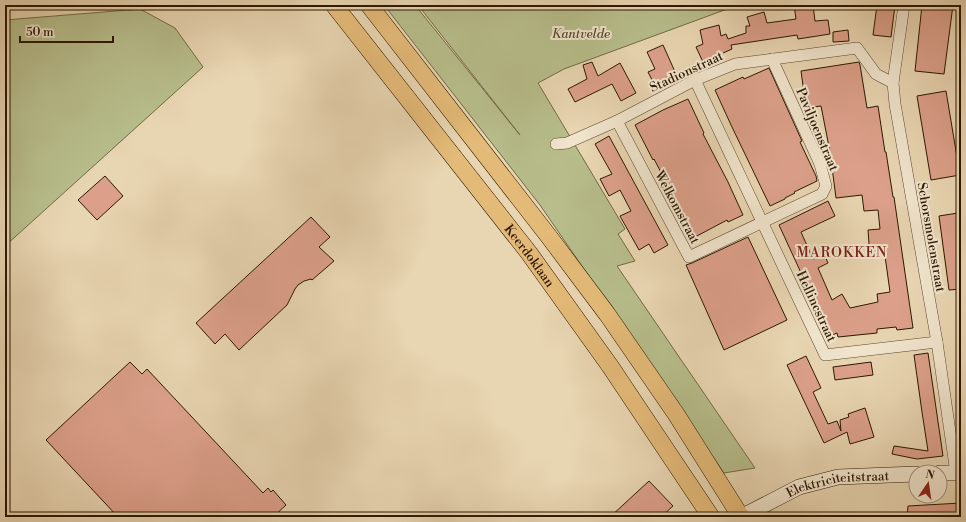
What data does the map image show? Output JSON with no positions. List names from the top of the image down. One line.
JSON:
{"streets":{"main road":["Keerdoklaan"],"street":["Stadionstraat","Paviljoenstraat","Welkomstraat","Schorsmolenstraat","Hellincstraat","Elektriciteitstraat"]},"crossings":[["Stadionstraat","Paviljoenstraat"],["Stadionstraat","Welkomstraat"],["Stadionstraat","Schorsmolenstraat"],["Stadionstraat","Hellincstraat"],["Paviljoenstraat","Welkomstraat"],["Paviljoenstraat","Hellincstraat"],["Welkomstraat","Hellincstraat"],["Schorsmolenstraat","Hellincstraat"],["Keerdoklaan","Elektriciteitstraat"]],"districts":["MAROKKEN"],"parks":["Kantvelde"],"scale_bar":"50 m","north":"top"}
